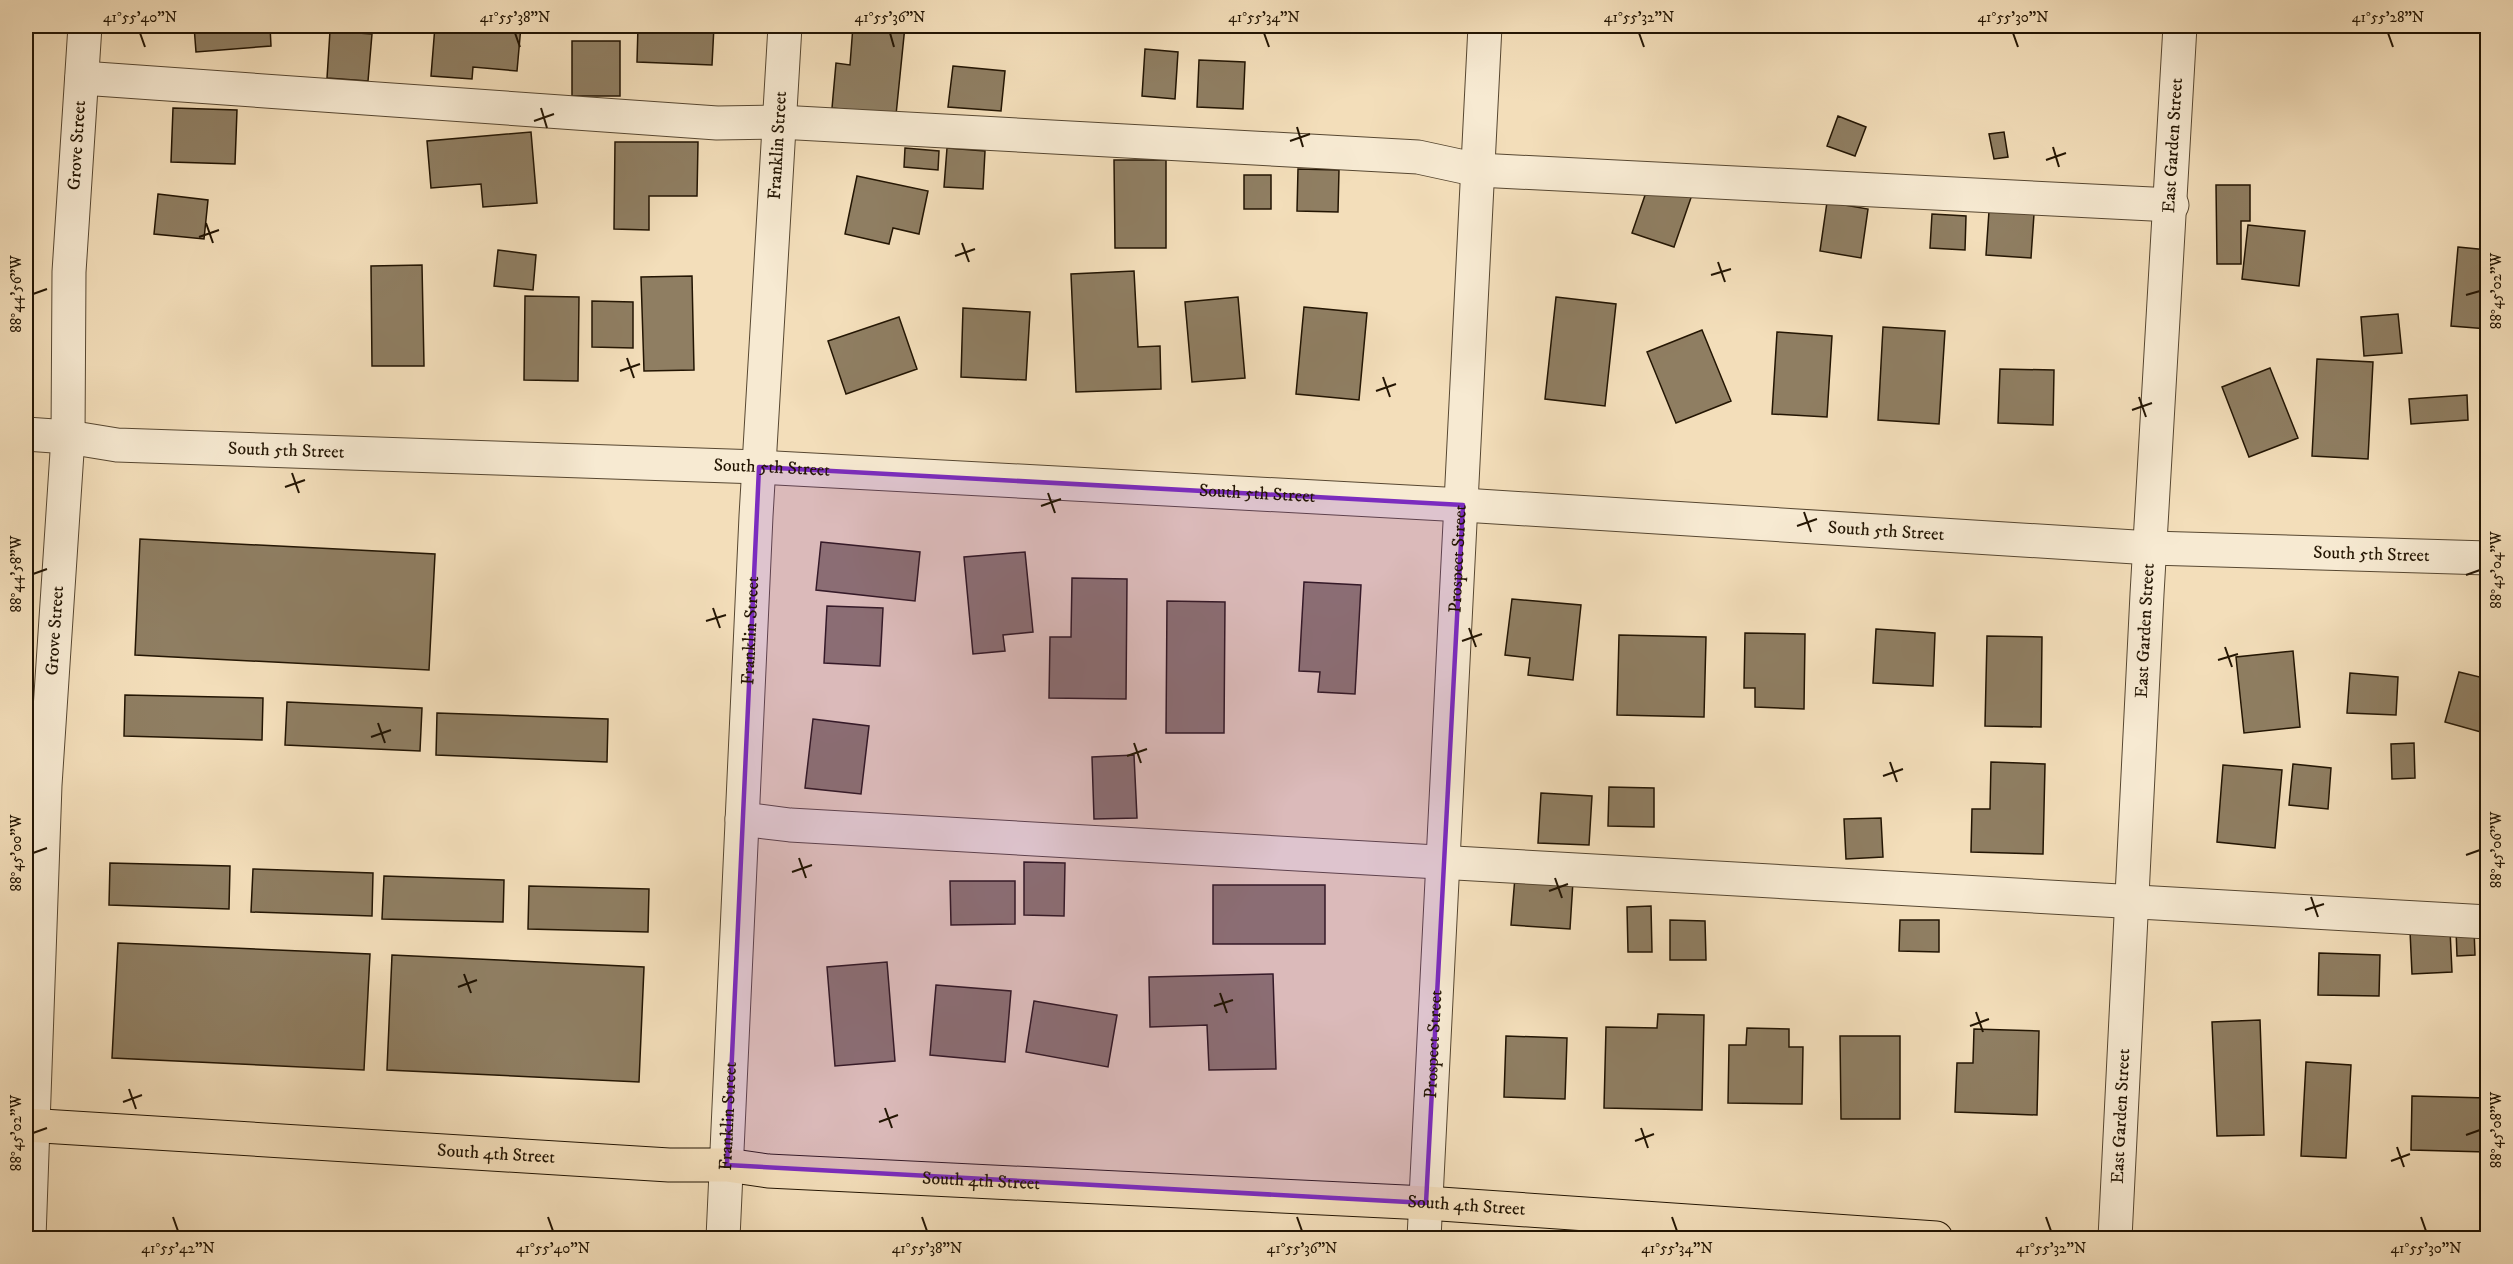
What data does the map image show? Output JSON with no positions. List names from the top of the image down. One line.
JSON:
{"streets":{"main road":["South 4th Street"],"street":["Grove Street","Franklin Street","East Garden Street","South 5th Street","Prospect Street"]},"crossings":[["Grove Street","South 5th Street"],["Grove Street","South 4th Street"],["Franklin Street","South 5th Street"],["Franklin Street","South 4th Street"],["East Garden Street","South 5th Street"],["South 5th Street","Prospect Street"],["Prospect Street","South 4th Street"]],"coordinates":["41°55'40\"N","41°55'38\"N","41°55'36\"N","41°55'34\"N","41°55'32\"N","41°55'30\"N","41°55'28\"N","88°45'02\"W","88°44'56\"W","88°45'04\"W","88°44'58\"W","88°45'06\"W","88°45'00\"W","88°45'08\"W","41°55'42\"N"]}
